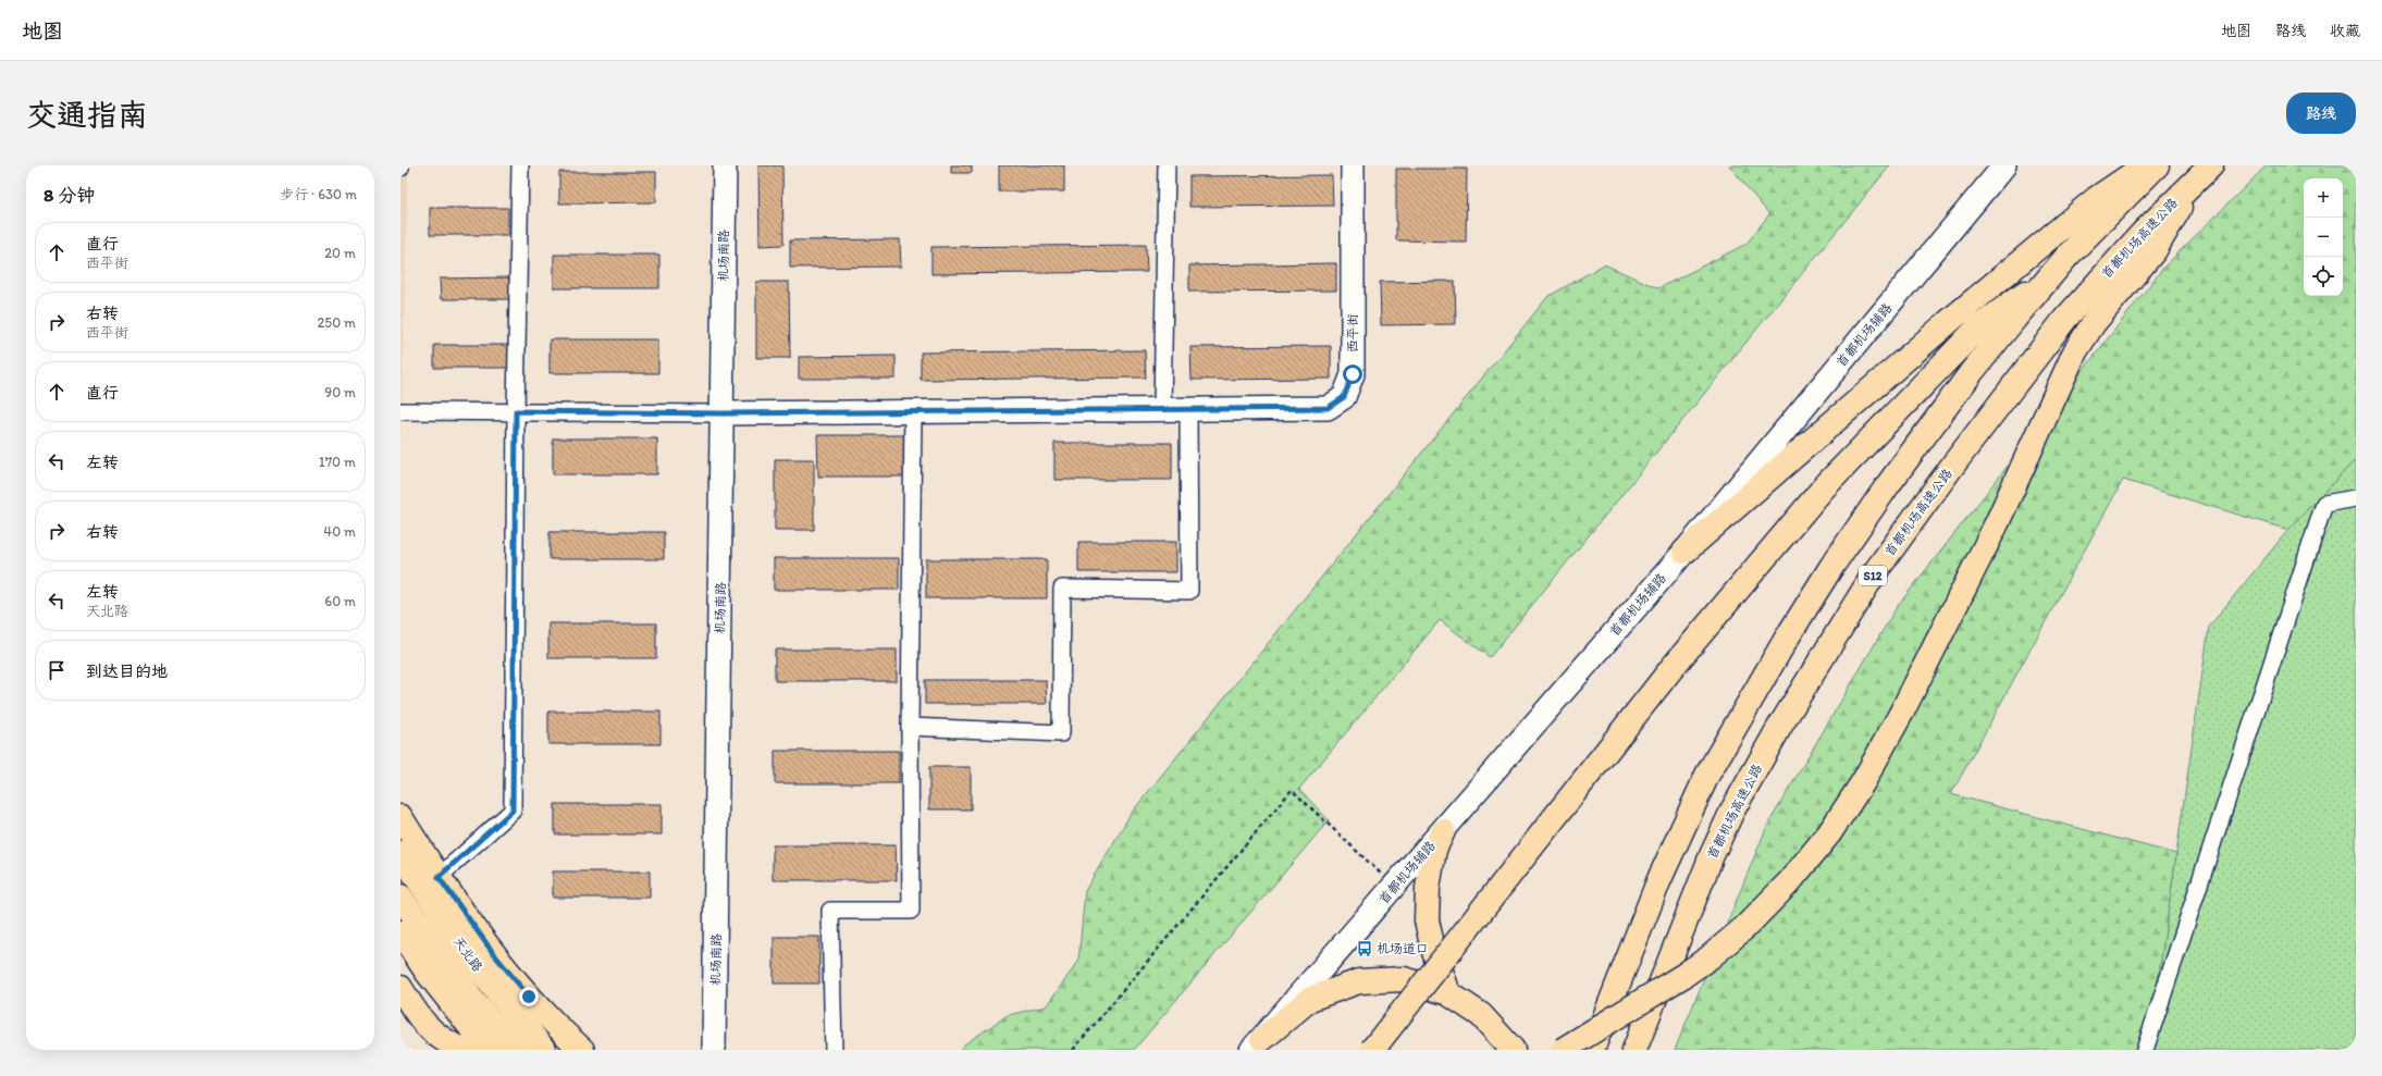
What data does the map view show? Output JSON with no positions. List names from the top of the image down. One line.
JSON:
{"streets":{"main road":["首都机场高速公路","S12","天北路"],"street":["机场南路","西平街","首都机场辅路"]},"crossings":[["机场南路","西平街"]],"places":{"bus stop":["机场道口"]},"page":{"header":"地图","nav":["地图","路线","收藏"],"buttons":"路线","title":"交通指南","heading":["8 分钟","步行 · 630 m"],"map_buttons":["+","−"],"list":[["直行","西平街","20 m"],["右转","西平街","250 m"],["直行","90 m"],["左转","170 m"],["右转","40 m"],["左转","天北路","60 m"],"到达目的地"]}}
